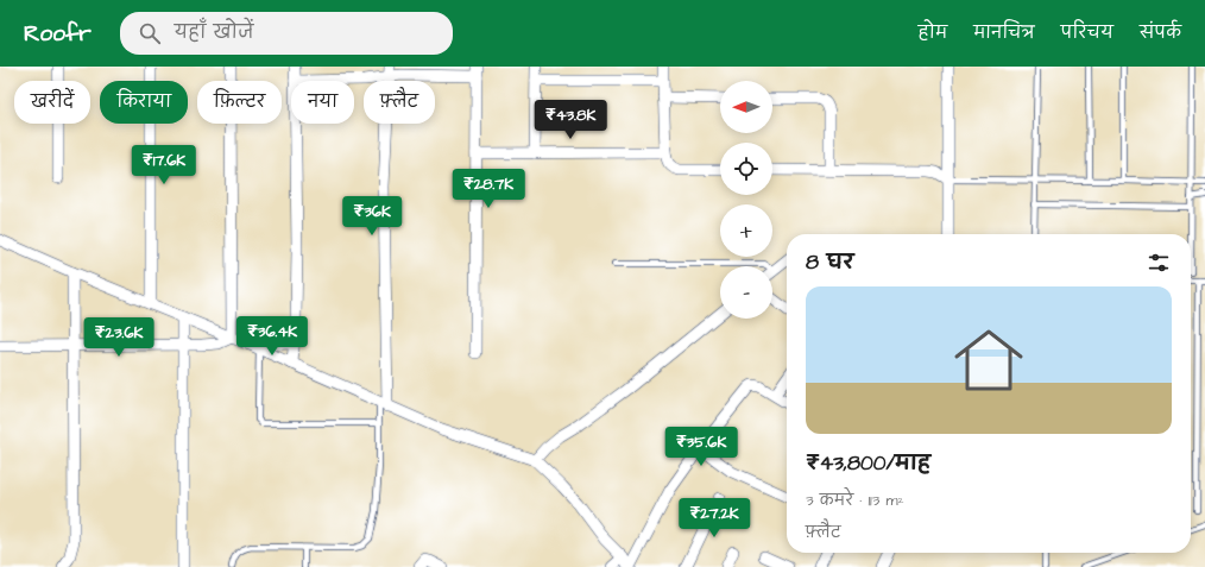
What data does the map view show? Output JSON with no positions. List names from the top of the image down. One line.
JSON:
{"north":"left","page":{"header":"Roofr","search":"यहाँ खोजें","nav":["होम","मानचित्र","परिचय","संपर्क"],"map_buttons":["+","−"],"chip":["खरीदें","किराया","फ़िल्टर","नया","फ़्लैट"],"price":["₹43.8K","₹17.6K","₹28.7K","₹36K","₹36.4K","₹23.6K","₹35.6K","₹27.2K"],"heading":"8 घर","list":[{"name":"₹43,800/माह","note":"3 कमरे · 113 m² · फ़्लैट"}]}}
